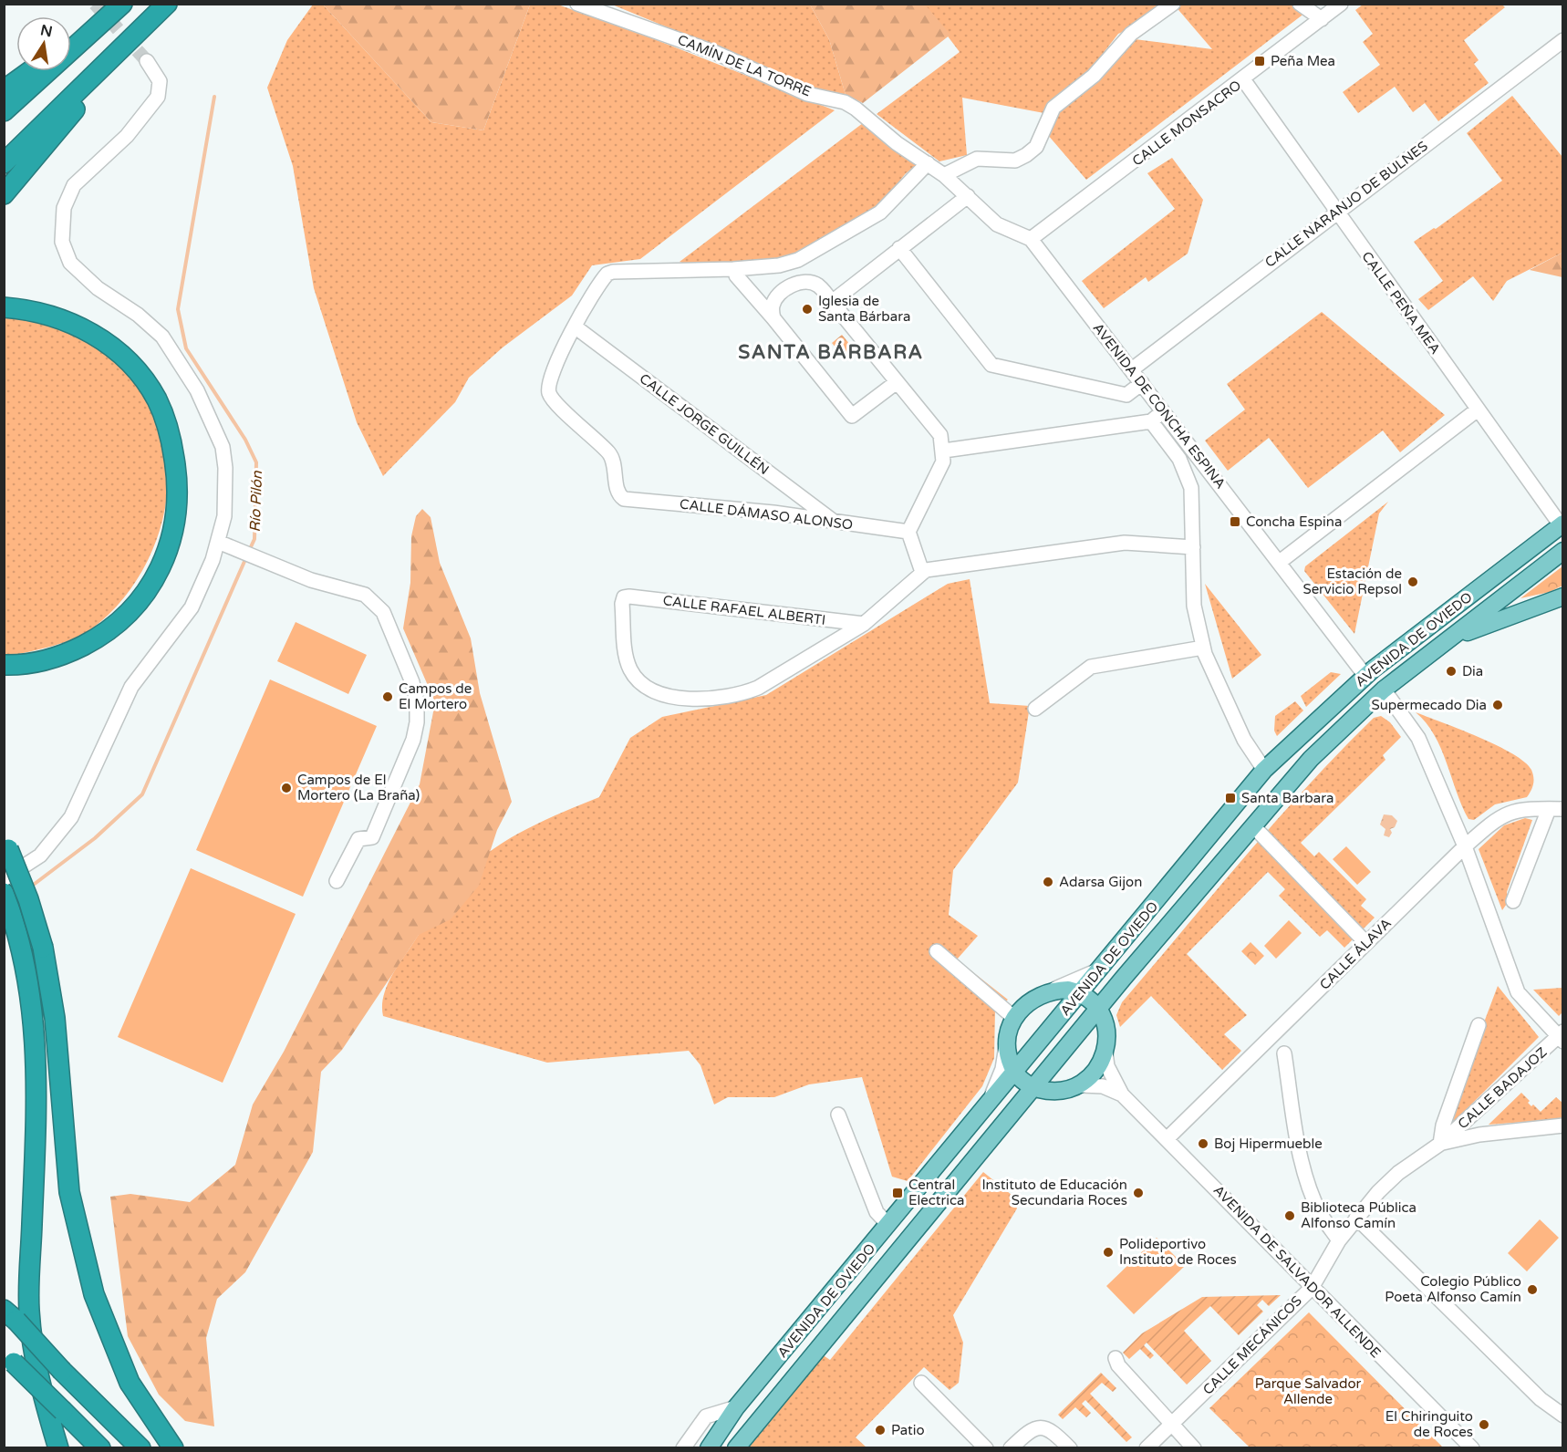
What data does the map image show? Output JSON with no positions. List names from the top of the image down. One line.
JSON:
{"streets":{"main road":["AVENIDA DE OVIEDO"],"street":["CAMÍN DE LA TORRE","CALLE MONSACRO","CALLE NARANJO DE BULNES","CALLE PEÑA MEA","AVENIDA DE CONCHA ESPINA","CALLE JORGE GUILLÉN","CALLE DÁMASO ALONSO","CALLE RAFAEL ALBERTI","CALLE ÁLAVA","CALLE BADAJOZ","AVENIDA DE SALVADOR ALLENDE","CALLE MECÁNICOS"]},"crossings":[["CAMÍN DE LA TORRE","AVENIDA DE CONCHA ESPINA"],["CALLE MONSACRO","CALLE PEÑA MEA"],["CALLE MONSACRO","AVENIDA DE CONCHA ESPINA"],["CALLE NARANJO DE BULNES","CALLE PEÑA MEA"],["CALLE NARANJO DE BULNES","AVENIDA DE CONCHA ESPINA"],["CALLE PEÑA MEA","AVENIDA DE OVIEDO"],["AVENIDA DE CONCHA ESPINA","AVENIDA DE OVIEDO"],["CALLE JORGE GUILLÉN","CALLE DÁMASO ALONSO"],["CALLE ÁLAVA","AVENIDA DE SALVADOR ALLENDE"],["CALLE BADAJOZ","CALLE MECÁNICOS"],["AVENIDA DE SALVADOR ALLENDE","CALLE MECÁNICOS"]],"districts":["SANTA BÁRBARA"],"water":["Río Pilón"],"parks":["Parque Salvador Allende"],"places":{"transit":["Peña Mea","Concha Espina","Santa Barbara","Central Electrica"],"other":["Iglesia de Santa Bárbara","Estación de Servicio Repsol","Dia","Campos de El Mortero","Supermecado Dia","Campos de El Mortero (La Braña)","Adarsa Gijon","Boj Hipermueble","Instituto de Educación Secundaria Roces","Biblioteca Pública Alfonso Camín","Polideportivo Instituto de Roces","Colegio Público Poeta Alfonso Camín","El Chiringuito de Roces","Patio"]},"north":"top"}
